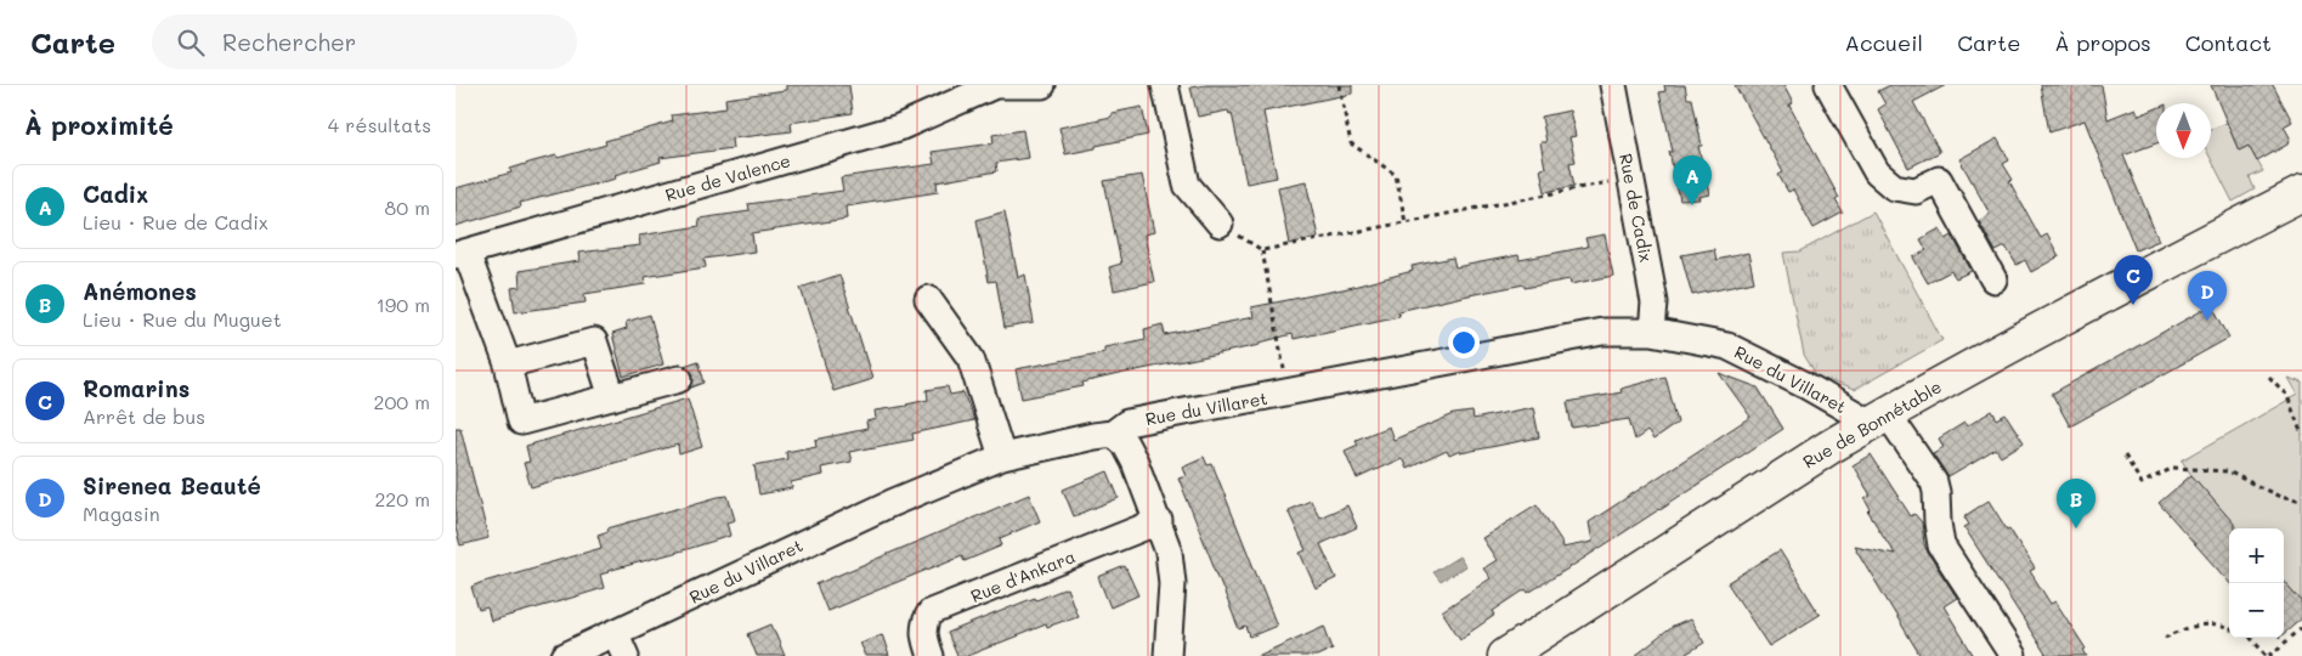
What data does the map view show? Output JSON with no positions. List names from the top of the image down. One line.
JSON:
{"streets":{"main road":["Rue de Bonnétable"],"street":["Rue de Valence","Rue de Cadix","Rue du Villaret","Rue d'Ankara"]},"crossings":[["Rue de Cadix","Rue du Villaret"],["Rue du Villaret","Rue de Bonnétable"]],"north":"bottom","page":{"header":"Carte","search":"Rechercher","nav":["Accueil","Carte","À propos","Contact"],"heading":["À proximité","4 résultats"],"pins":["A","C","D","B"],"list":[{"mark":"A","name":"Cadix","note":"Lieu · Rue de Cadix","value":"80 m"},{"mark":"B","name":"Anémones","note":"Lieu · Rue du Muguet","value":"190 m"},{"mark":"C","name":"Romarins","note":"Arrêt de bus","value":"200 m"},{"mark":"D","name":"Sirenea Beauté","note":"Magasin","value":"220 m"}],"map_buttons":["+","−"]}}
